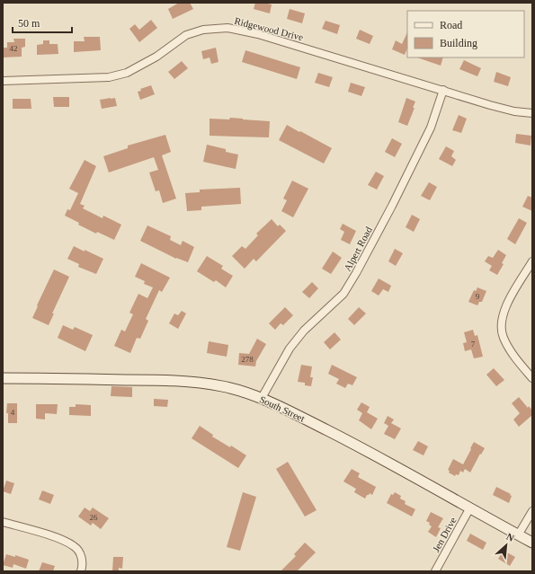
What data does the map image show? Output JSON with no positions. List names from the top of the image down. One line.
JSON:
{"streets":{"street":["Ridgewood Drive","Alpert Road","South Street","Jen Drive"]},"crossings":[["Ridgewood Drive","Alpert Road"],["Alpert Road","South Street"],["South Street","Jen Drive"]],"house_numbers":["42","9","7","278","4","26"],"legend":["Road","Building"],"scale_bar":"50 m","north":"top right"}
